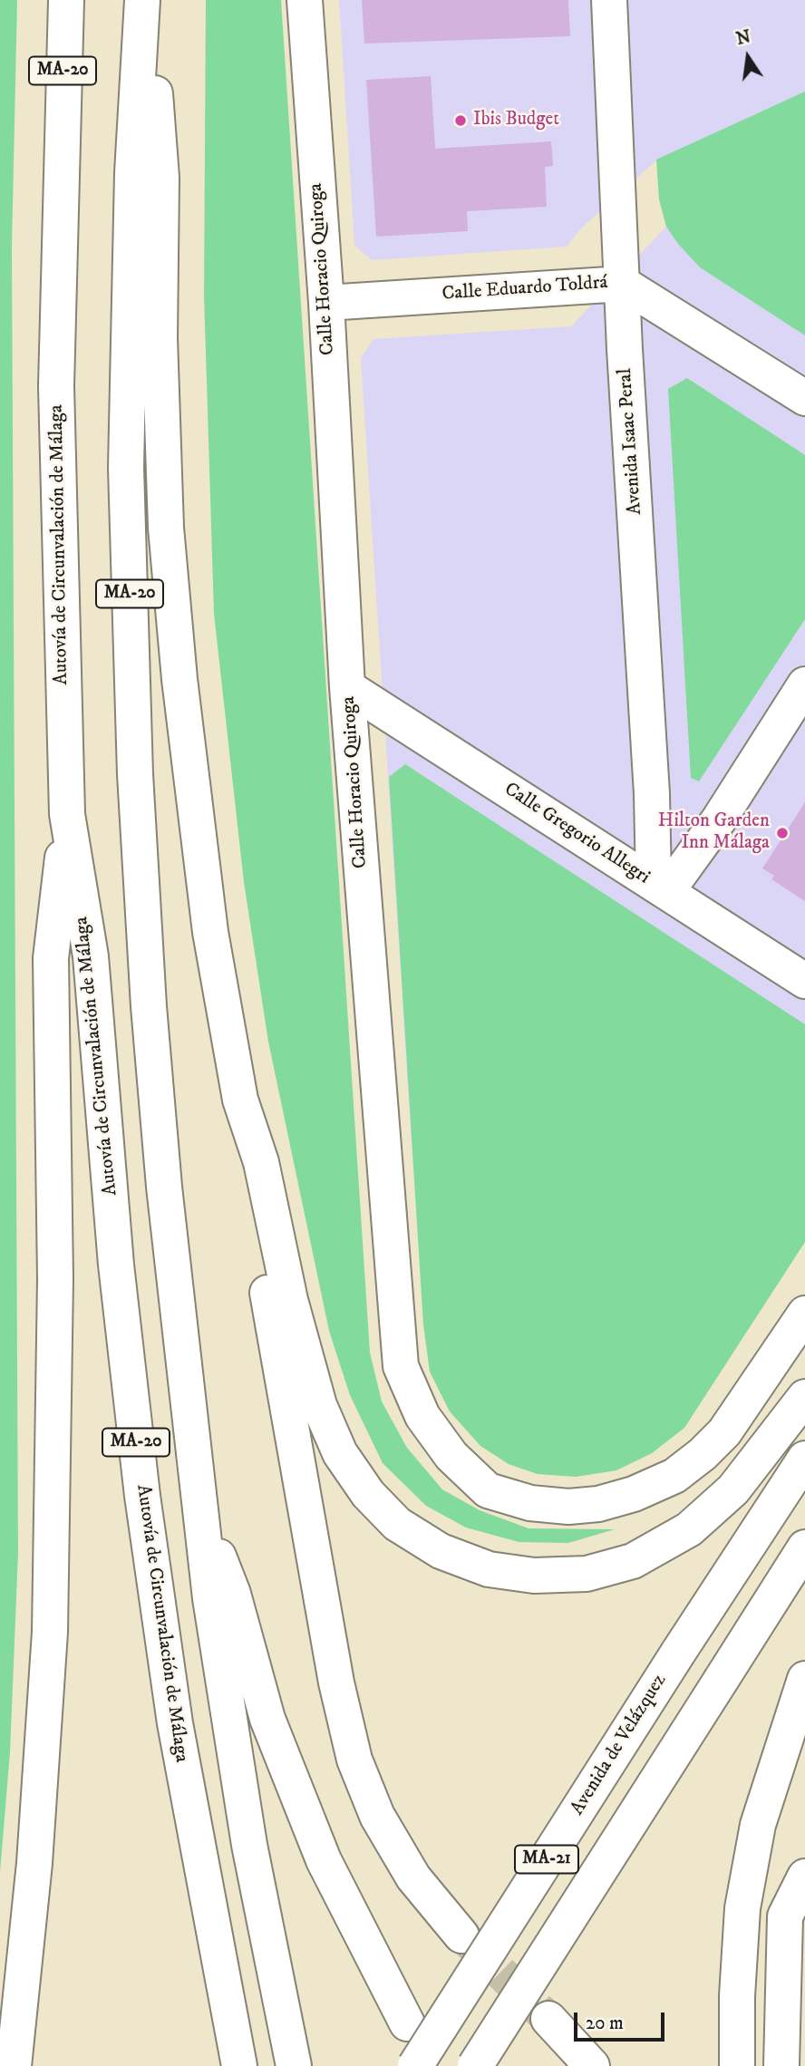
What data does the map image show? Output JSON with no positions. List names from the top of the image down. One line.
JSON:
{"streets":{"main road":["MA-20","Calle Horacio Quiroga","Calle Eduardo Toldrá","Avenida Isaac Peral","Autovía de Circunvalación de Málaga","Calle Gregorio Allegri","Avenida de Velázquez","MA-21"]},"crossings":[["Calle Horacio Quiroga","Calle Eduardo Toldrá"],["Calle Horacio Quiroga","Calle Gregorio Allegri"],["Calle Eduardo Toldrá","Avenida Isaac Peral"],["Avenida Isaac Peral","Calle Gregorio Allegri"]],"places":["Ibis Budget","Hilton Garden Inn Málaga"],"scale_bar":"20 m","north":"top"}
